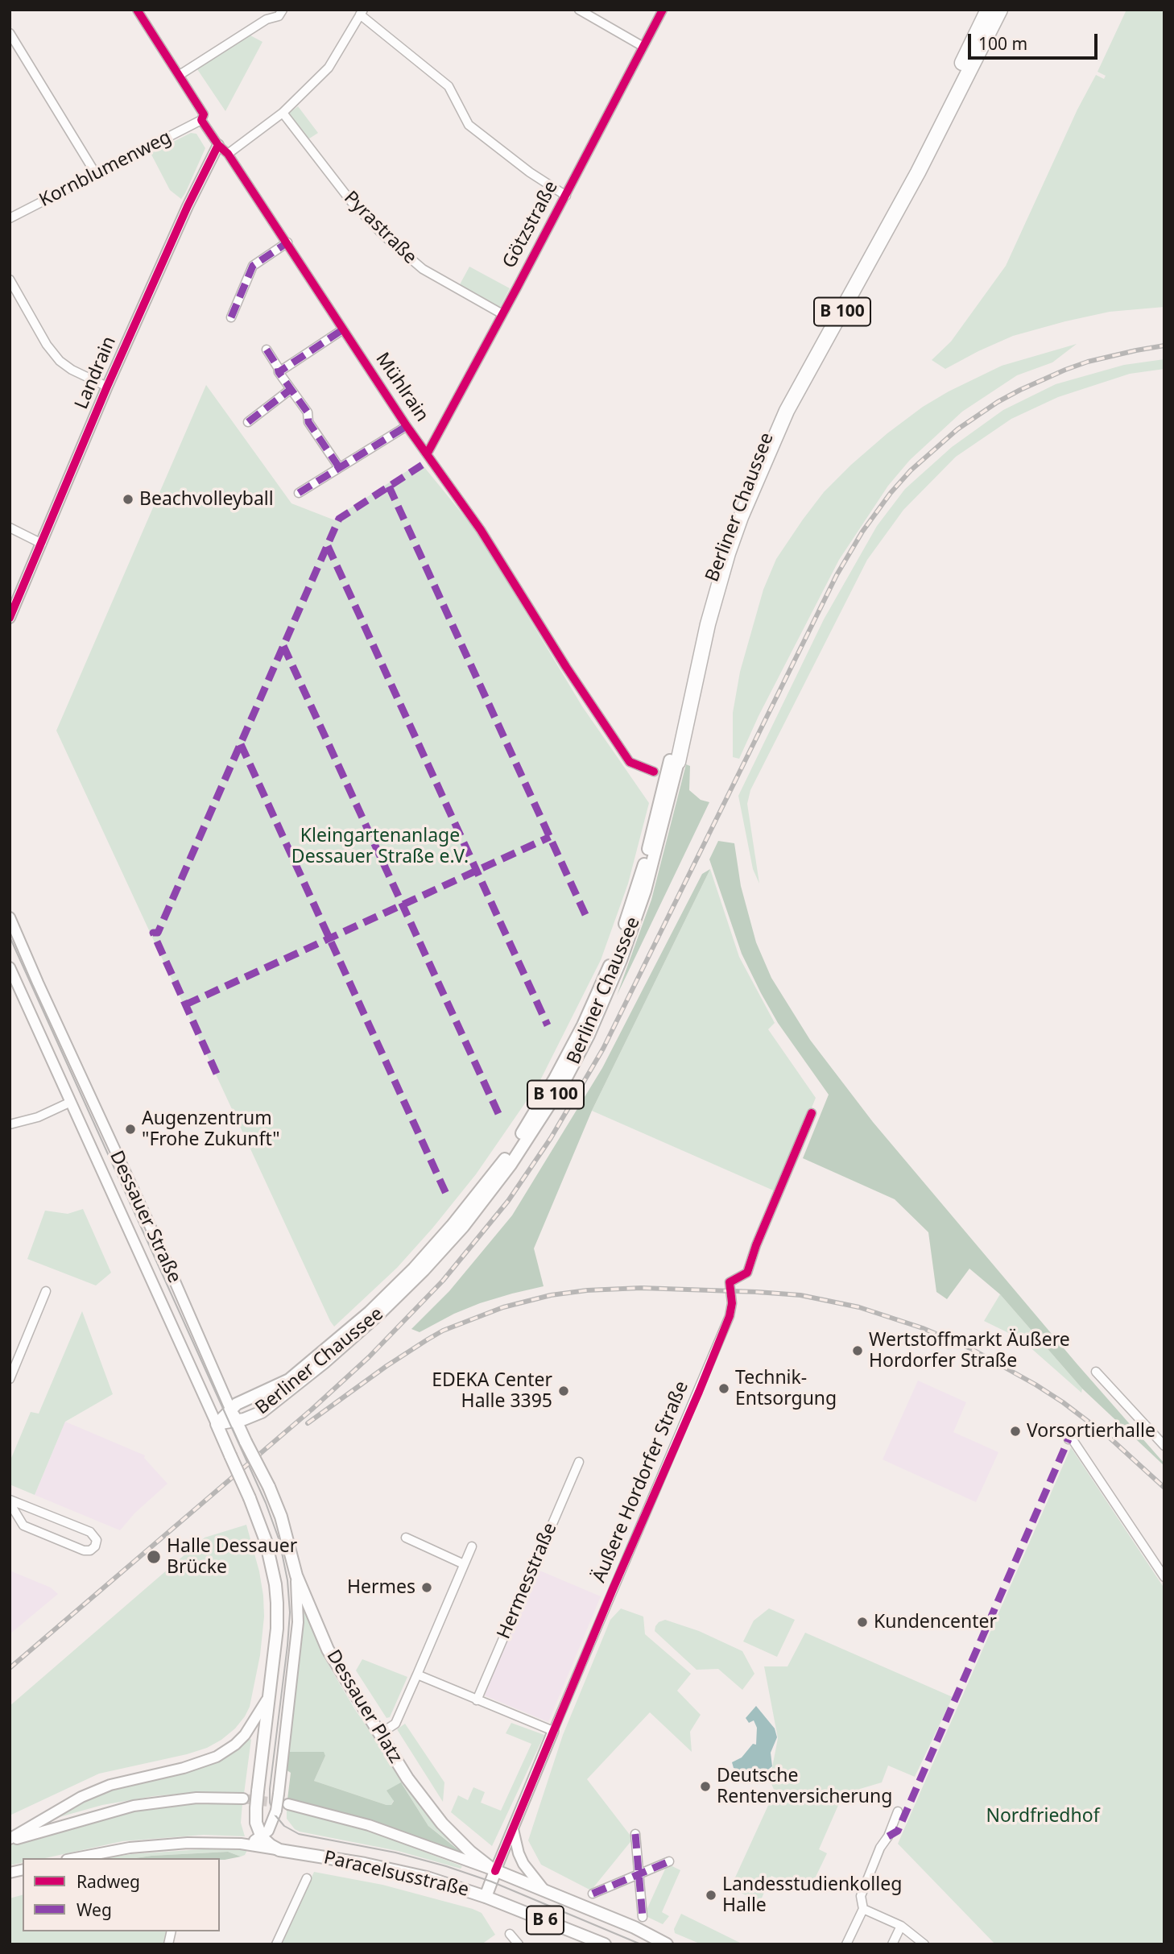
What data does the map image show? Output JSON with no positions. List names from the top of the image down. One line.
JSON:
{"streets":{"highway":["B 100","Berliner Chaussee"],"main road":["Landrain","Dessauer Straße","Äußere Hordorfer Straße","Dessauer Platz","Paracelsusstraße","B 6"],"street":["Kornblumenweg","Götzstraße","Pyrastraße","Mühlrain","Hermesstraße"]},"crossings":[["Kornblumenweg","Mühlrain"],["Götzstraße","Pyrastraße"],["Götzstraße","Mühlrain"],["Landrain","Mühlrain"],["Berliner Chaussee","Dessauer Straße"],["Dessauer Straße","Dessauer Platz"],["Äußere Hordorfer Straße","Dessauer Platz"],["Äußere Hordorfer Straße","Paracelsusstraße"],["Dessauer Platz","Paracelsusstraße"]],"parks":["Kleingartenanlage Dessauer Straße e.V.","Nordfriedhof"],"places":["Beachvolleyball","Augenzentrum \"Frohe Zukunft\"","Wertstoffmarkt Äußere Hordorfer Straße","Technik- Entsorgung","EDEKA Center Halle 3395","Vorsortierhalle","Halle Dessauer Brücke","Hermes","Kundencenter","Deutsche Rentenversicherung","Landesstudienkolleg Halle"],"legend":["Radweg","Weg"],"scale_bar":"100 m"}
